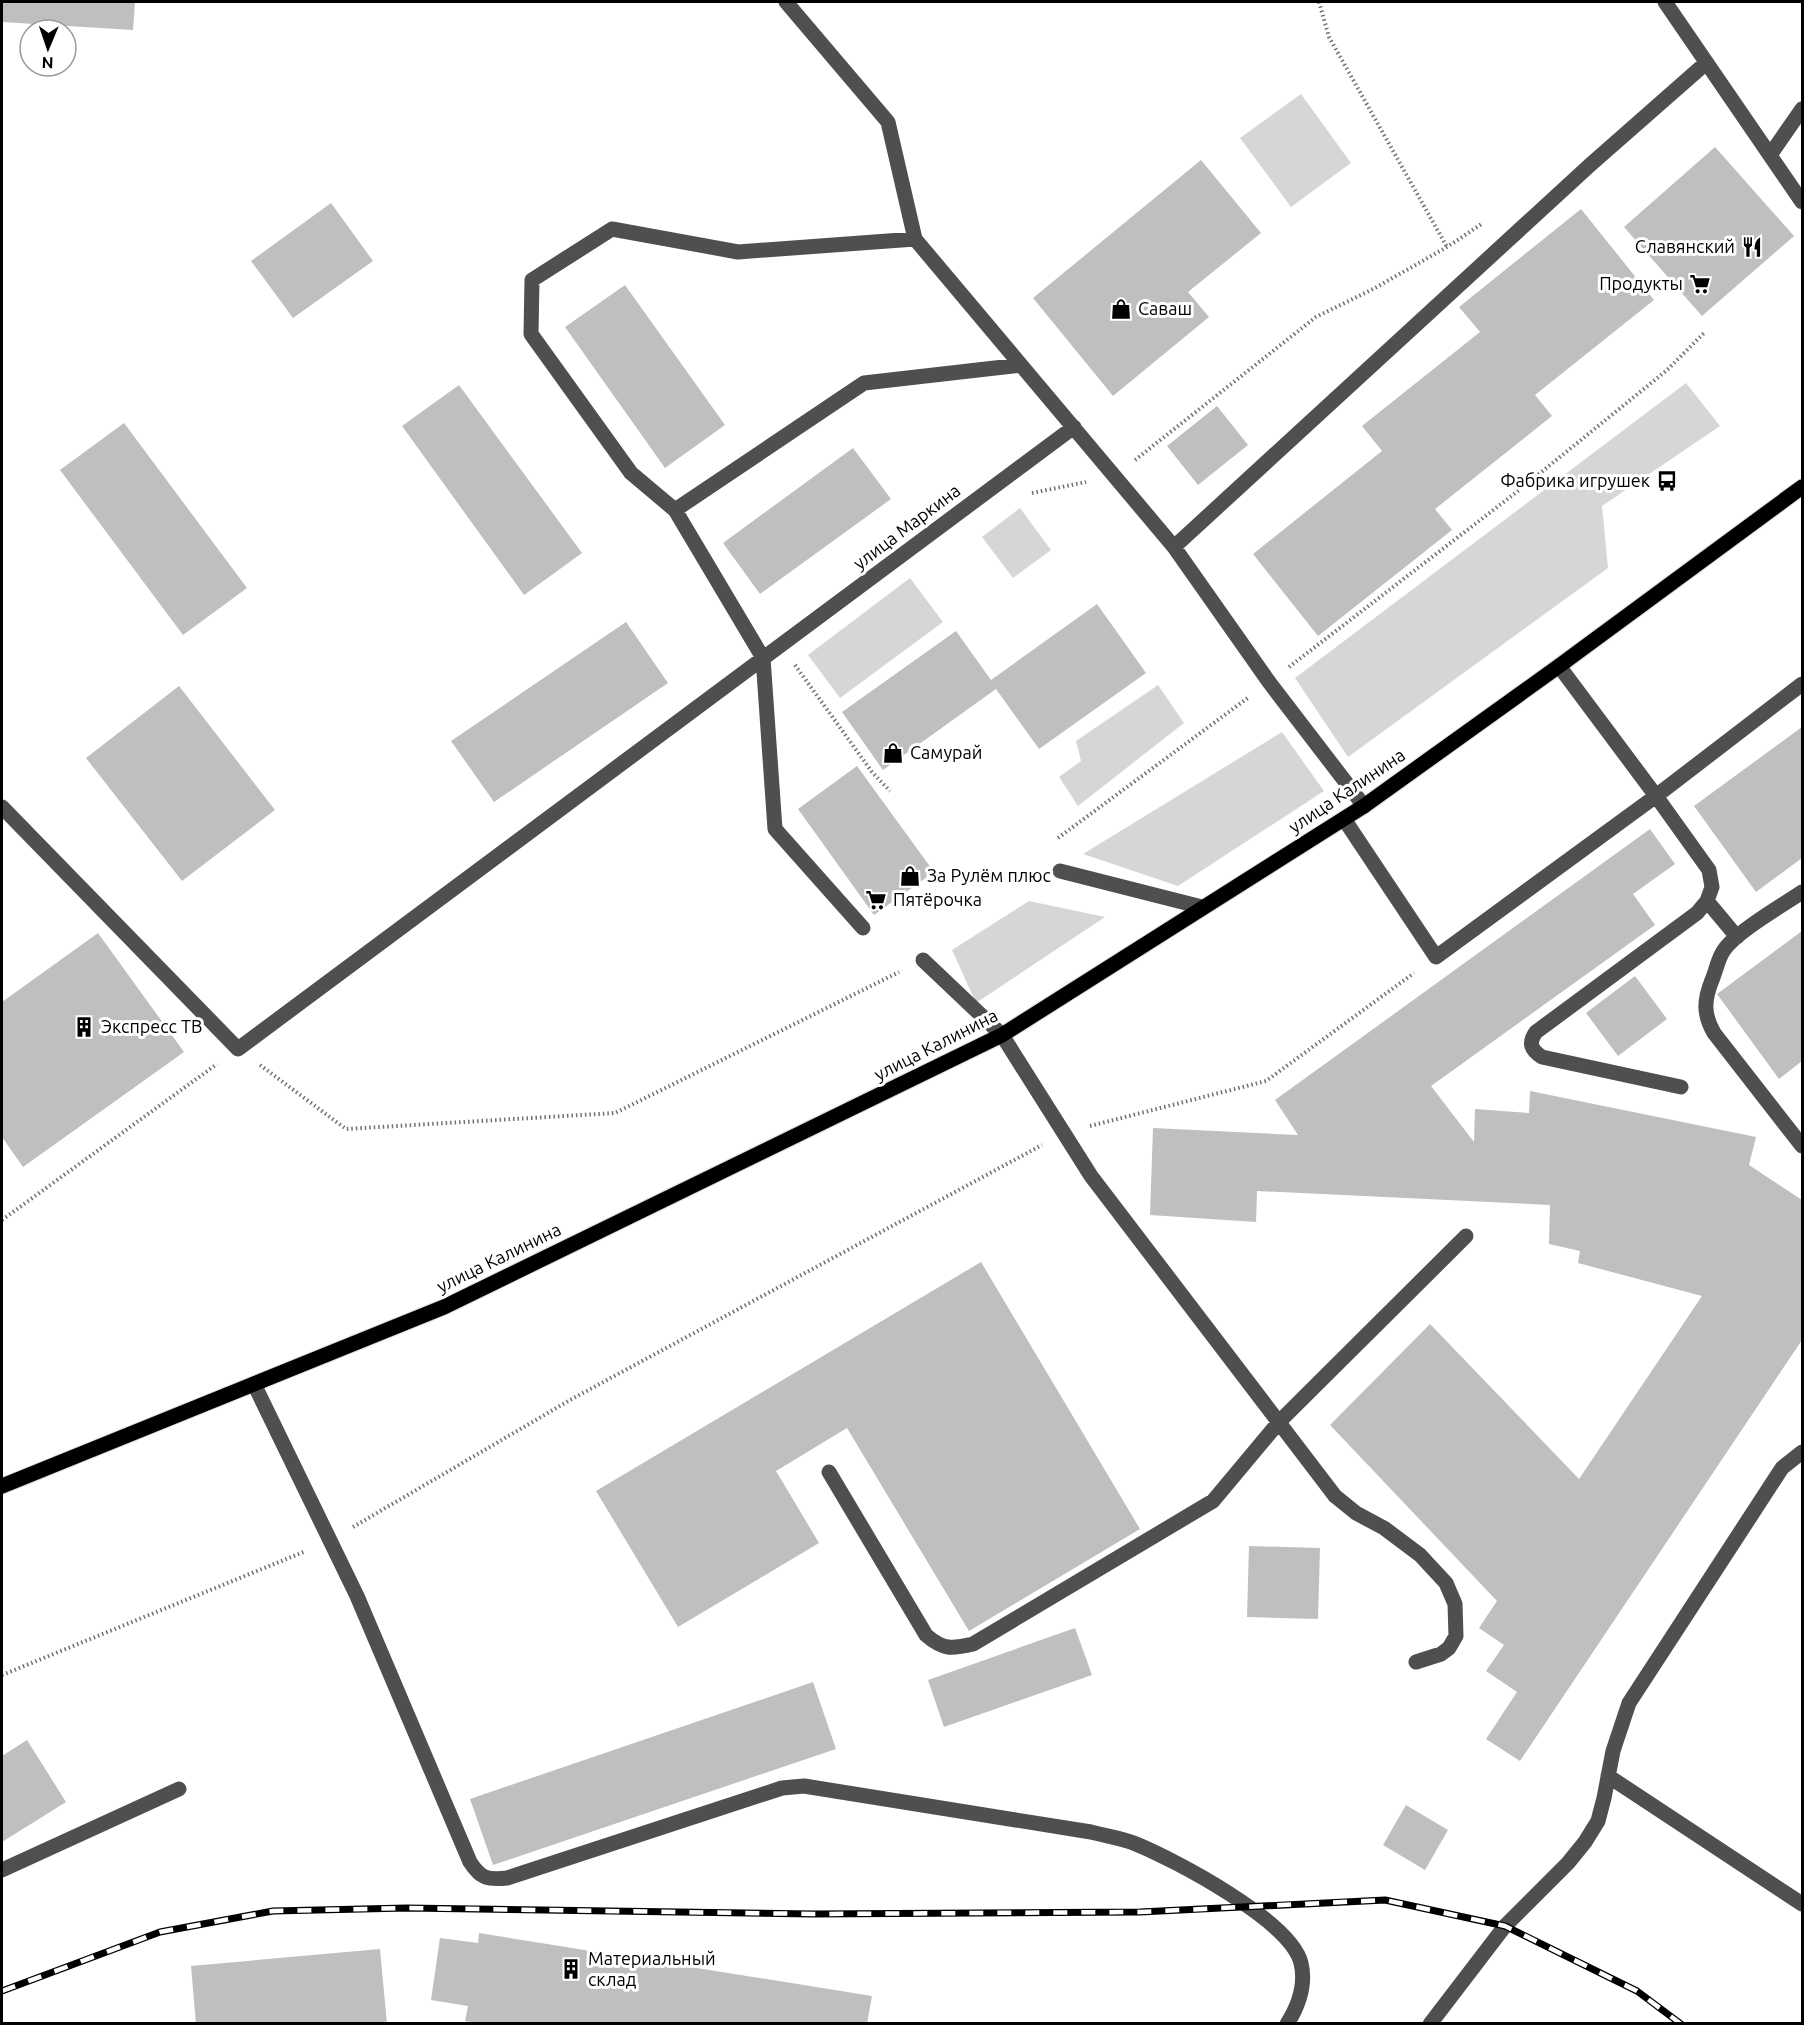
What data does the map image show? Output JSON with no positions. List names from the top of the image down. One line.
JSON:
{"streets":{"main road":["улица Калинина"],"street":["улица Маркина"]},"places":{"restaurant":["Славянский"],"supermarket":["Продукты","Пятёрочка"],"shop":["Саваш","Самурай","За Рулём плюс"],"bus stop":["Фабрика игрушек"],"building":["Экспресс ТВ","Материальный склад"]},"north":"bottom"}
